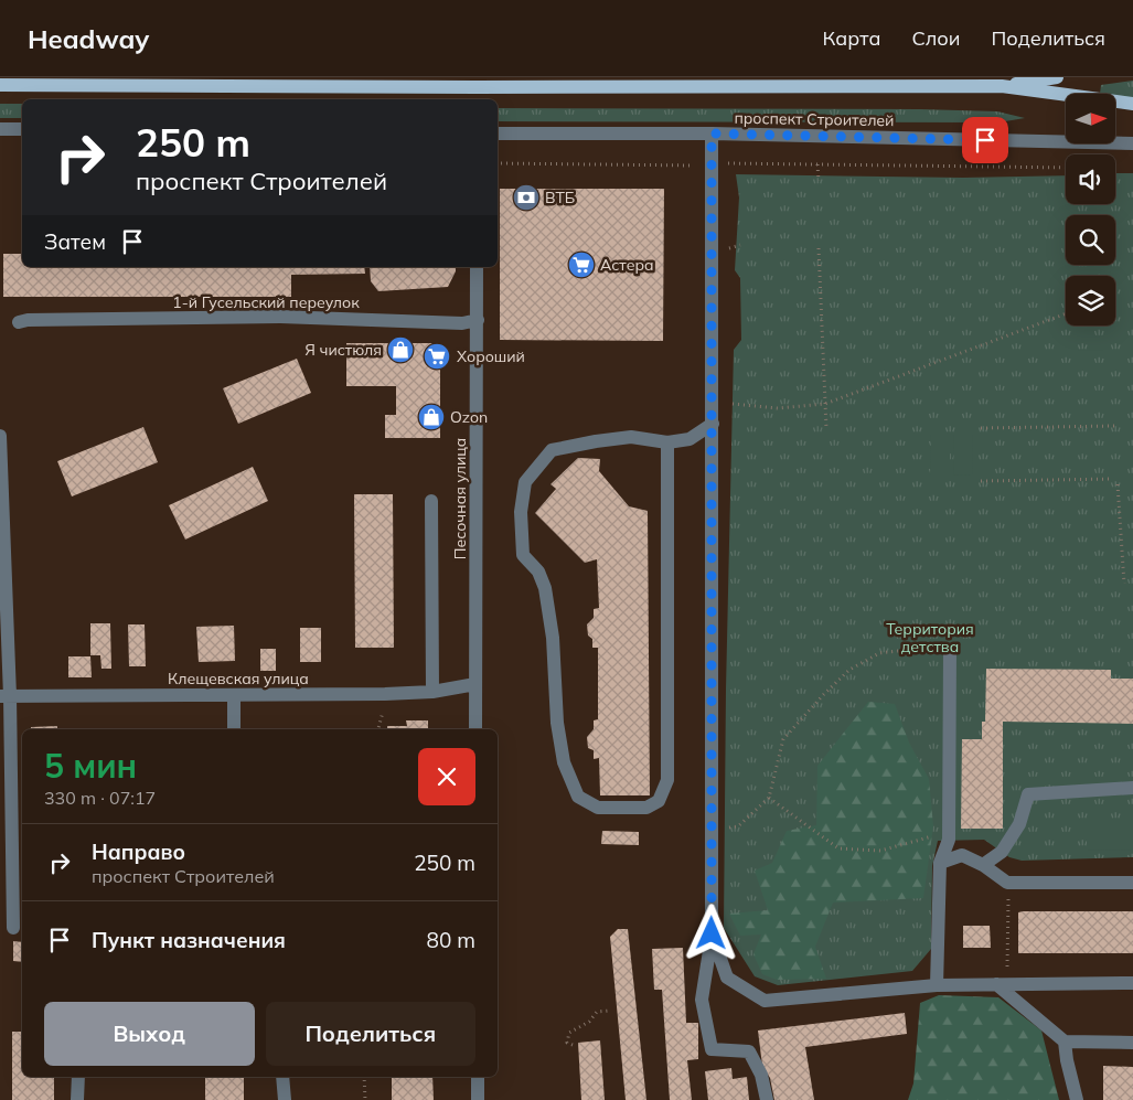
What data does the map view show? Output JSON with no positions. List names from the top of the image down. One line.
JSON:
{"streets":{"main road":["проспект Строителей"],"street":["1-й Гусельский переулок","Песочная улица","Клещевская улица"]},"crossings":[["1-й Гусельский переулок","Песочная улица"],["Песочная улица","Клещевская улица"]],"parks":["Территория детства"],"places":{"bank":["ВТБ"],"supermarket":["Астера","Хороший"],"shop":["Я чистюля","Ozon"]},"north":"right","page":{"header":"Headway","nav":["Карта","Слои","Поделиться"],"turn":["250 m","проспект Строителей"],"then":"Затем","heading":["5 мин","330 m · 07:17"],"list":[{"name":"Направо","note":"проспект Строителей","value":"250 m"},{"name":"Пункт назначения","value":"80 m"}],"buttons":["Выход","Поделиться"]}}
